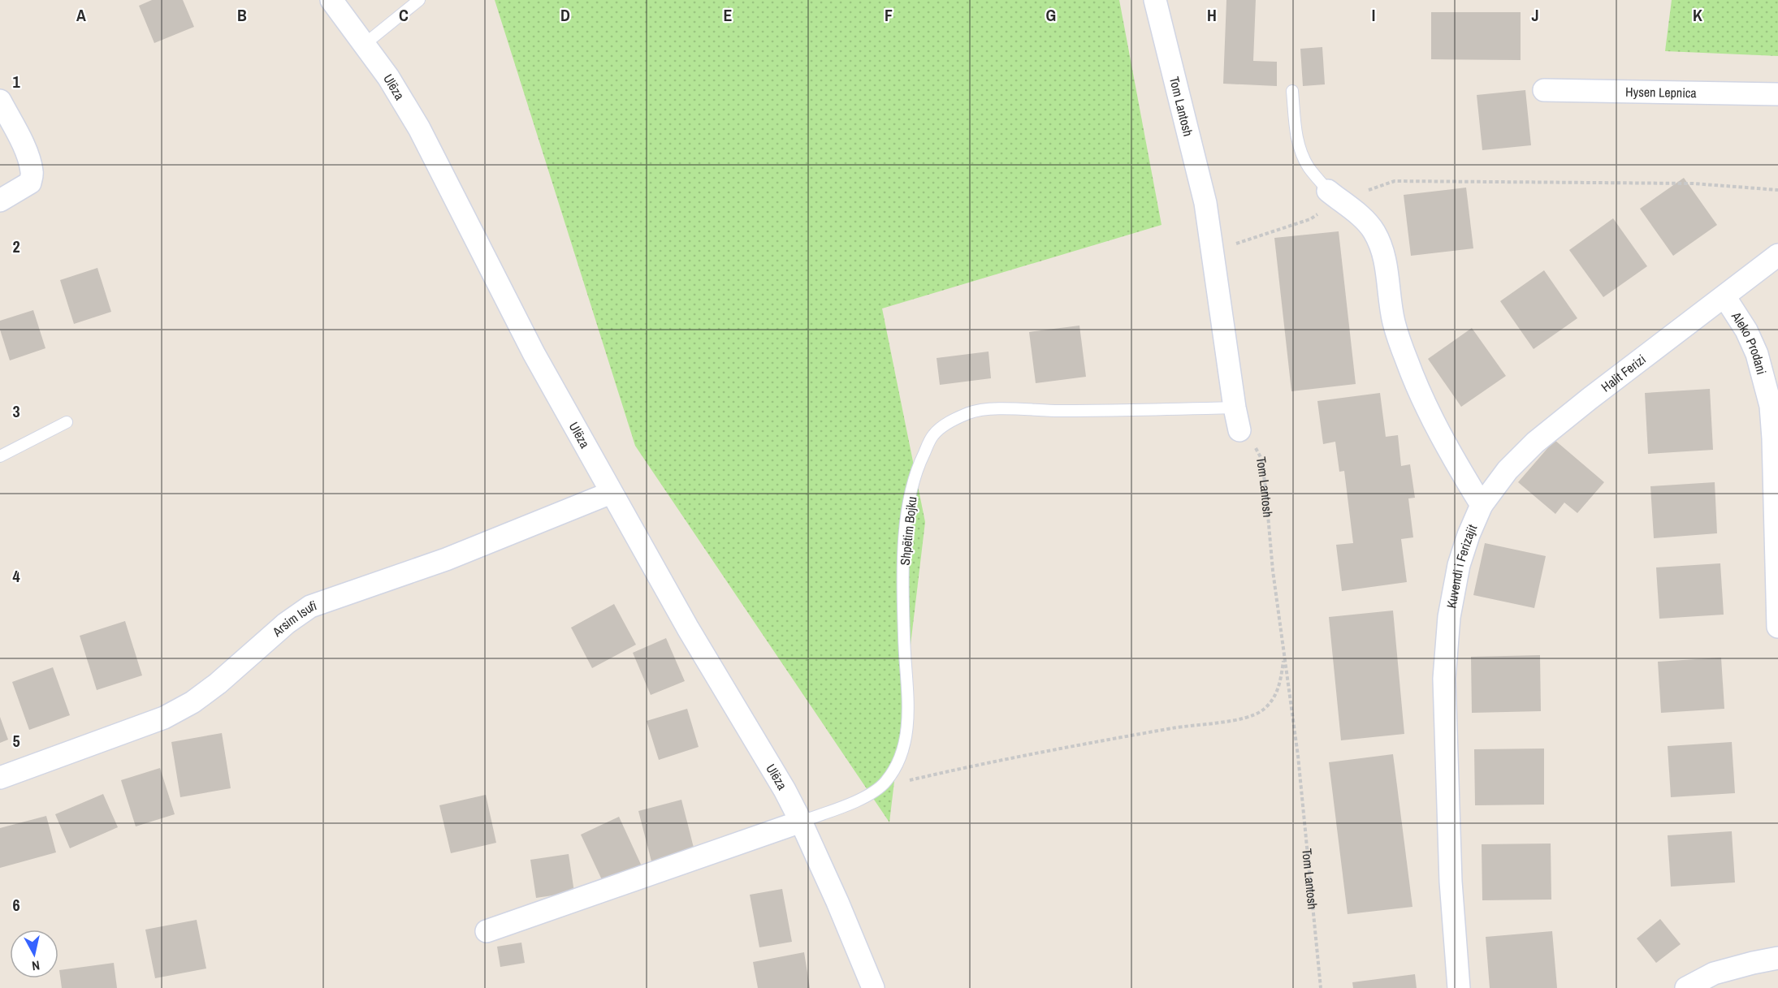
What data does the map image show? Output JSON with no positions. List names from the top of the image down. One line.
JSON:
{"streets":{"street":["Ulëza","Hysen Lepnica","Tom Lantosh","Aleko Prodani","Halit Ferizi","Kuvendi i Ferizajit","Arsim Isufi"],"lane":["Shpëtim Bojku"]},"crossings":[["Ulëza","Shpëtim Bojku"],["Ulëza","Arsim Isufi"],["Tom Lantosh","Shpëtim Bojku"],["Aleko Prodani","Halit Ferizi"],["Halit Ferizi","Kuvendi i Ferizajit"]],"north":"bottom","grid":{"columns":["A","B","C","D","E","F","G","H","I","J","K"],"rows":["1","2","3","4","5","6"]}}
